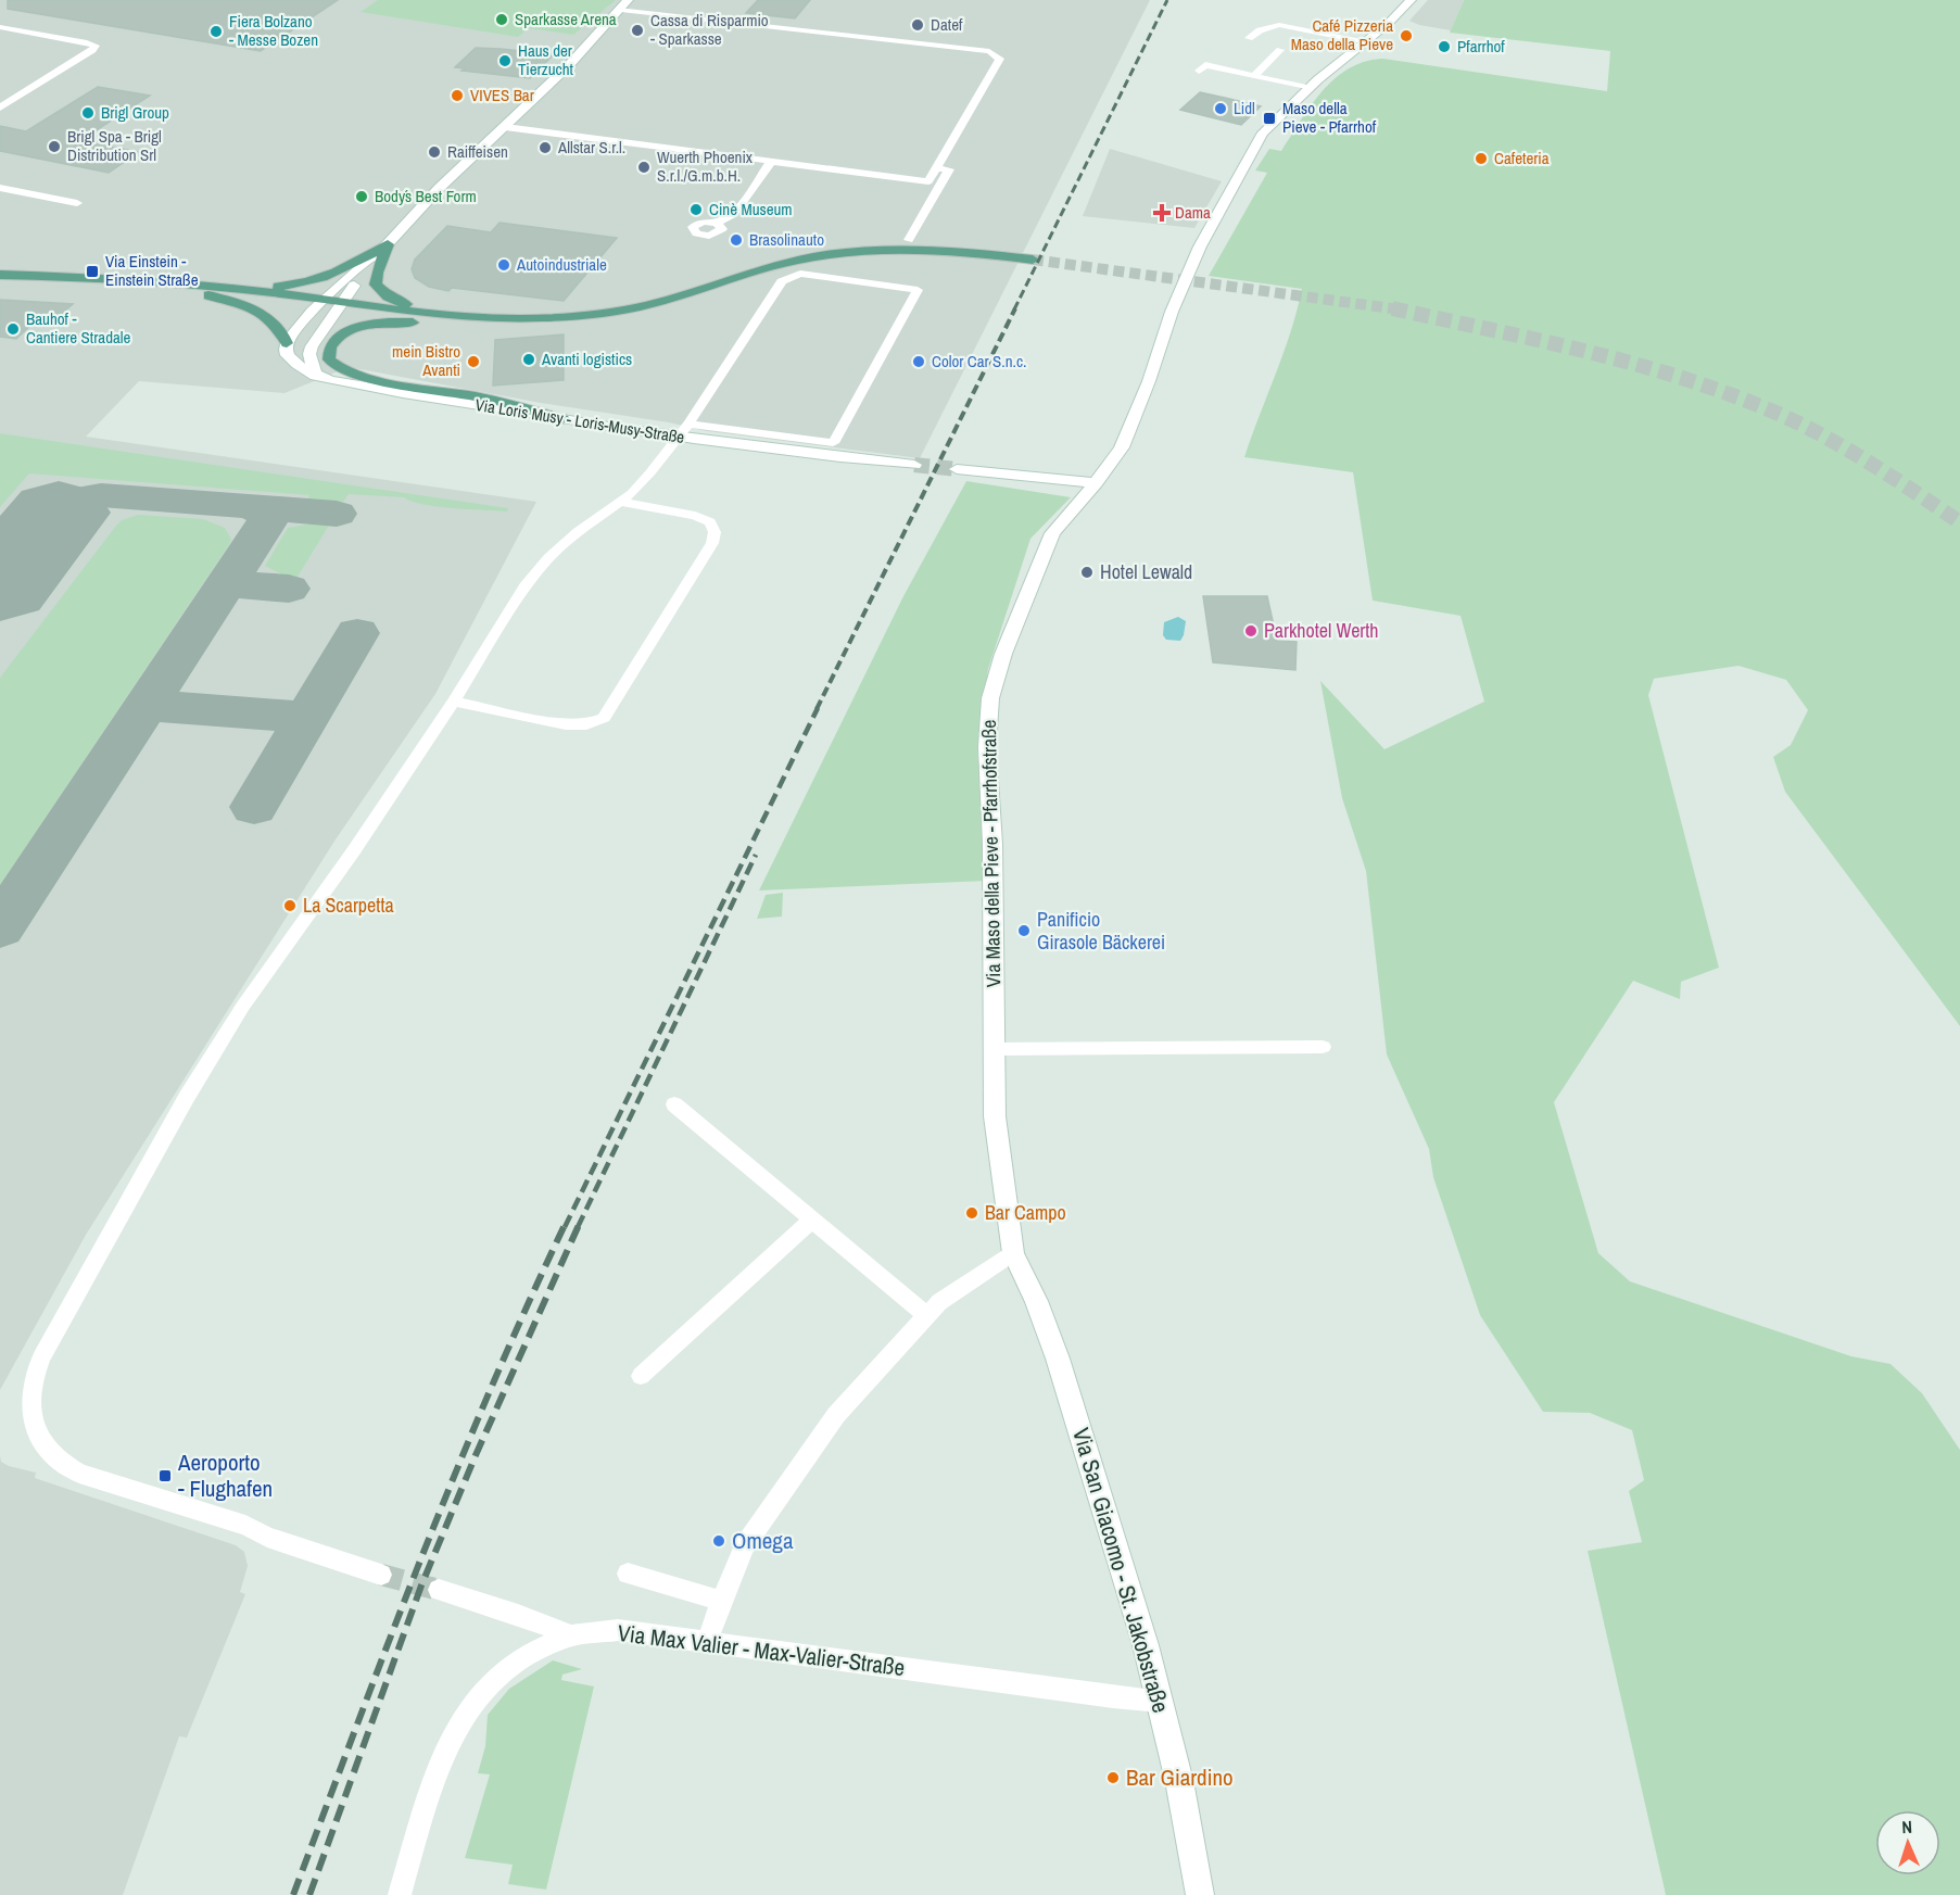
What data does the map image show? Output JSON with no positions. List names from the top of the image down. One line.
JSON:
{"streets":{"street":["Via Loris Musy - Loris-Musy-Straße","Via Maso della Pieve - Pfarrhofstraße","Via San Giacomo - St. Jakobstraße","Via Max Valier - Max-Valier-Straße"]},"crossings":[["Via Maso della Pieve - Pfarrhofstraße","Via San Giacomo - St. Jakobstraße"],["Via San Giacomo - St. Jakobstraße","Via Max Valier - Max-Valier-Straße"]],"places":{"other":["Sparkasse Arena","Datef","Cassa di Risparmio - Sparkasse","Fiera Bolzano - Messe Bozen","Café Pizzeria Maso della Pieve","Pfarrhof","Haus der Tierzucht","VIVES Bar","Lidl","Brigl Group","Brigl Spa - Brigl Distribution Srl","Allstar S.r.l.","Raiffeisen","Cafeteria","Wuerth Phoenix S.r.l./G.m.b.H.","Body´s Best Form","Cinè Museum","Brasolinauto","Autoindustriale","Bauhof - Cantiere Stradale","Avanti logistics","mein Bistro Avanti","Color Car S.n.c.","Hotel Lewald","Parkhotel Werth","La Scarpetta","Panificio Girasole Bäckerei","Bar Campo","Omega","Bar Giardino"],"transit":["Maso della Pieve - Pfarrhof","Via Einstein - Einstein Straße","Aeroporto - Flughafen"],"health":["Dama"]},"north":"top"}
